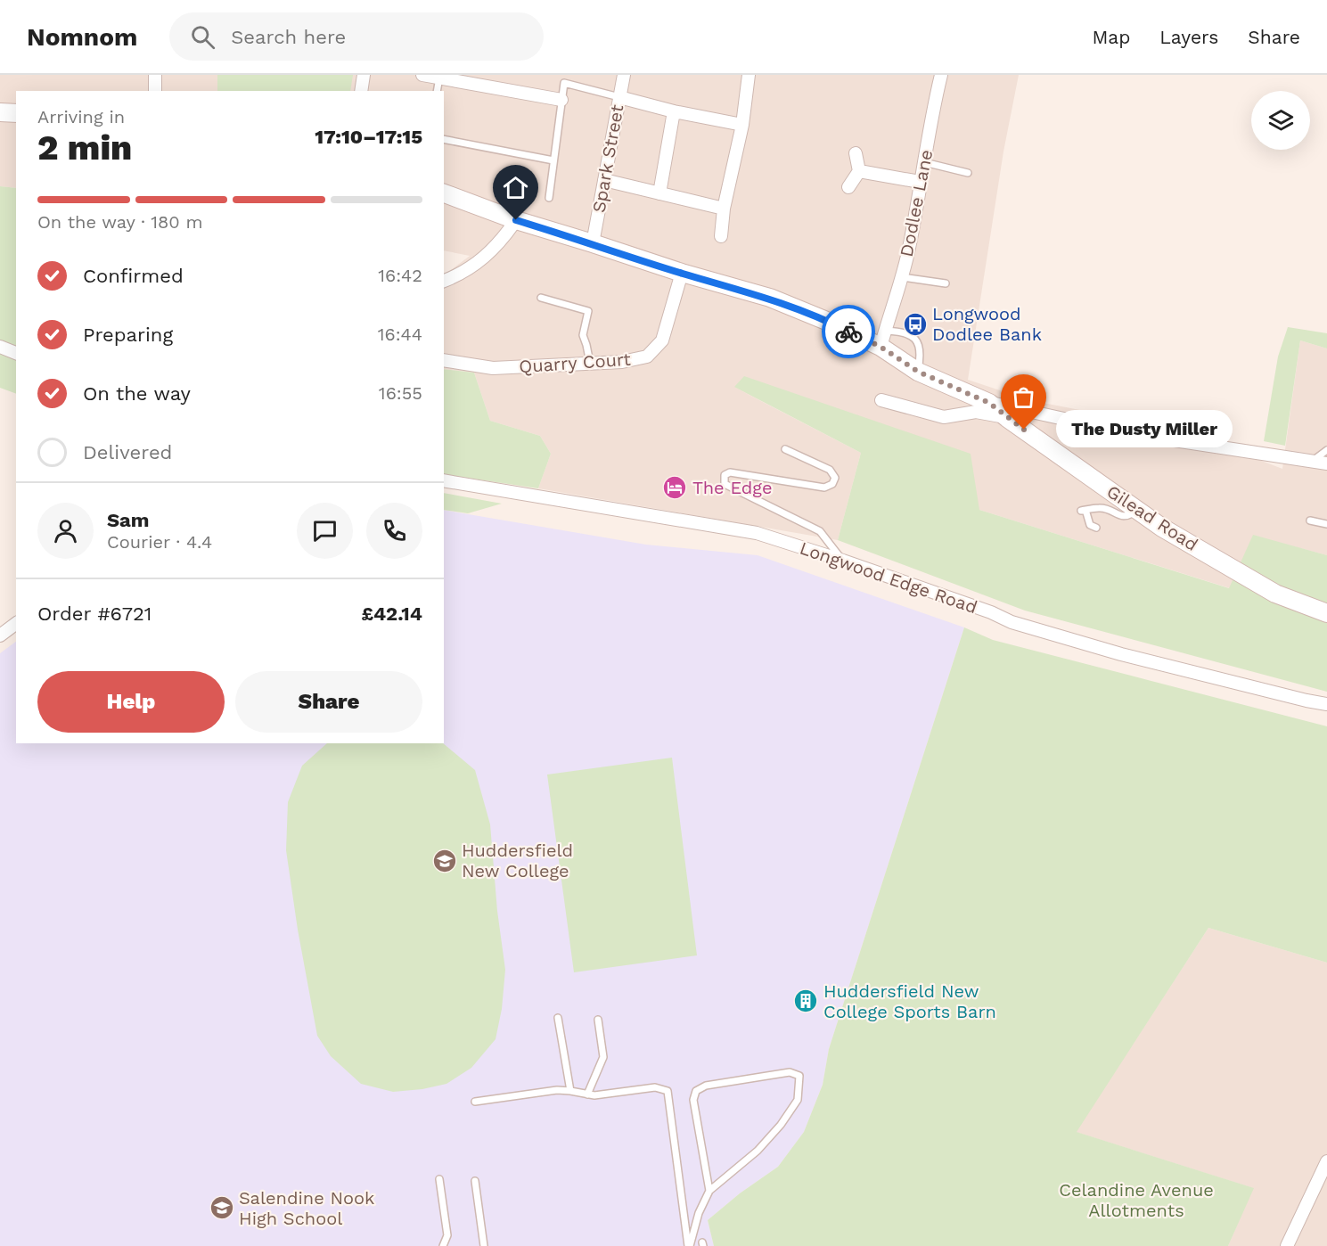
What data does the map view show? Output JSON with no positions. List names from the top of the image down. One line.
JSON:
{"streets":{"street":["Spark Street","Dodlee Lane","Quarry Court","Gilead Road","Longwood Edge Road"]},"crossings":[["Spark Street","Gilead Road"],["Dodlee Lane","Gilead Road"],["Quarry Court","Gilead Road"]],"parks":["Celandine Avenue Allotments"],"places":{"bus stop":["Longwood Dodlee Bank"],"other":["The Dusty Miller"],"hotel":["The Edge"],"school or university":["Huddersfield New College","Salendine Nook High School"],"building":["Huddersfield New College Sports Barn"]},"page":{"header":"Nomnom","search":"Search here","nav":["Map","Layers","Share"],"heading":["2 min","Arriving in","17:10–17:15"],"panel":["Sam","Courier · 4.4","Order #6721","£42.14"],"bar":"On the way · 180 m","list":[["Confirmed","16:42"],["Preparing","16:44"],["On the way","16:55"],"Delivered"],"bubble":"The Dusty Miller","buttons":["Help","Share"]}}
